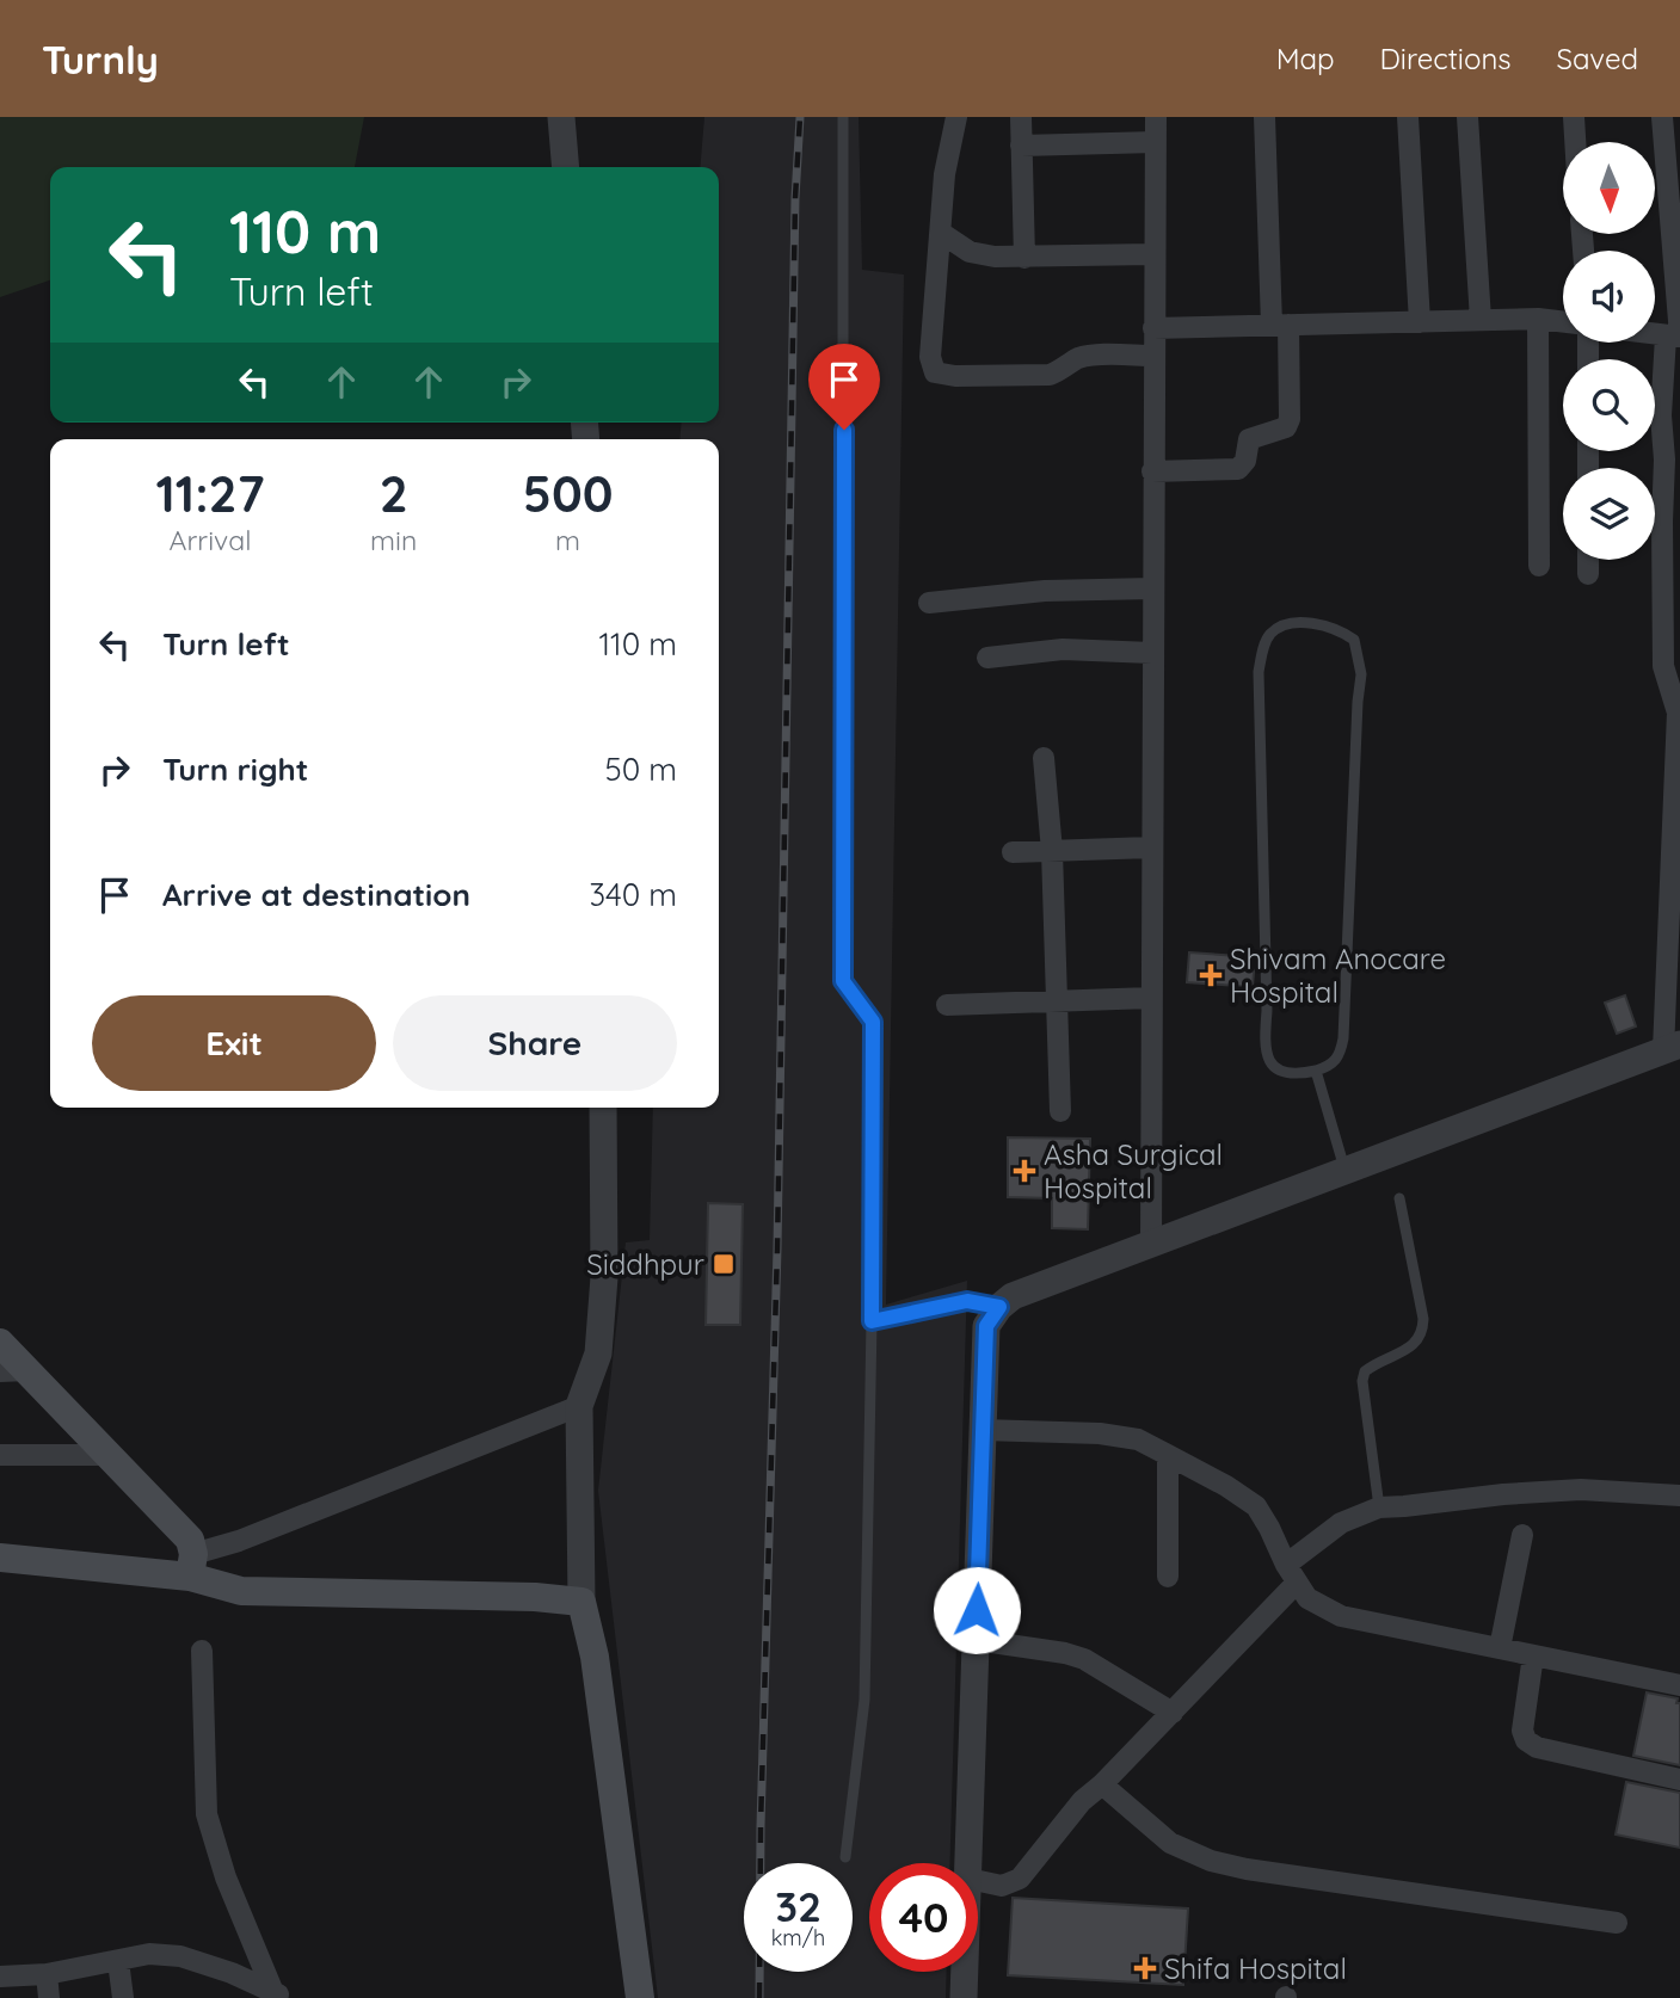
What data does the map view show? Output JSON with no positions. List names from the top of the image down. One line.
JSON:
{"places":{"health":["Shivam Anocare Hospital","Asha Surgical Hospital","Shifa Hospital"],"transit":["Siddhpur"]},"north":"bottom","page":{"header":"Turnly","nav":["Map","Directions","Saved"],"turn":["110 m","Turn left"],"eta":["11:27","Arrival","2","min","500","m"],"list":[{"name":"Turn left","value":"110 m"},{"name":"Turn right","value":"50 m"},{"name":"Arrive at destination","value":"340 m"}],"buttons":["Exit","Share"],"speed":"32 km/h","limit":"40"}}
